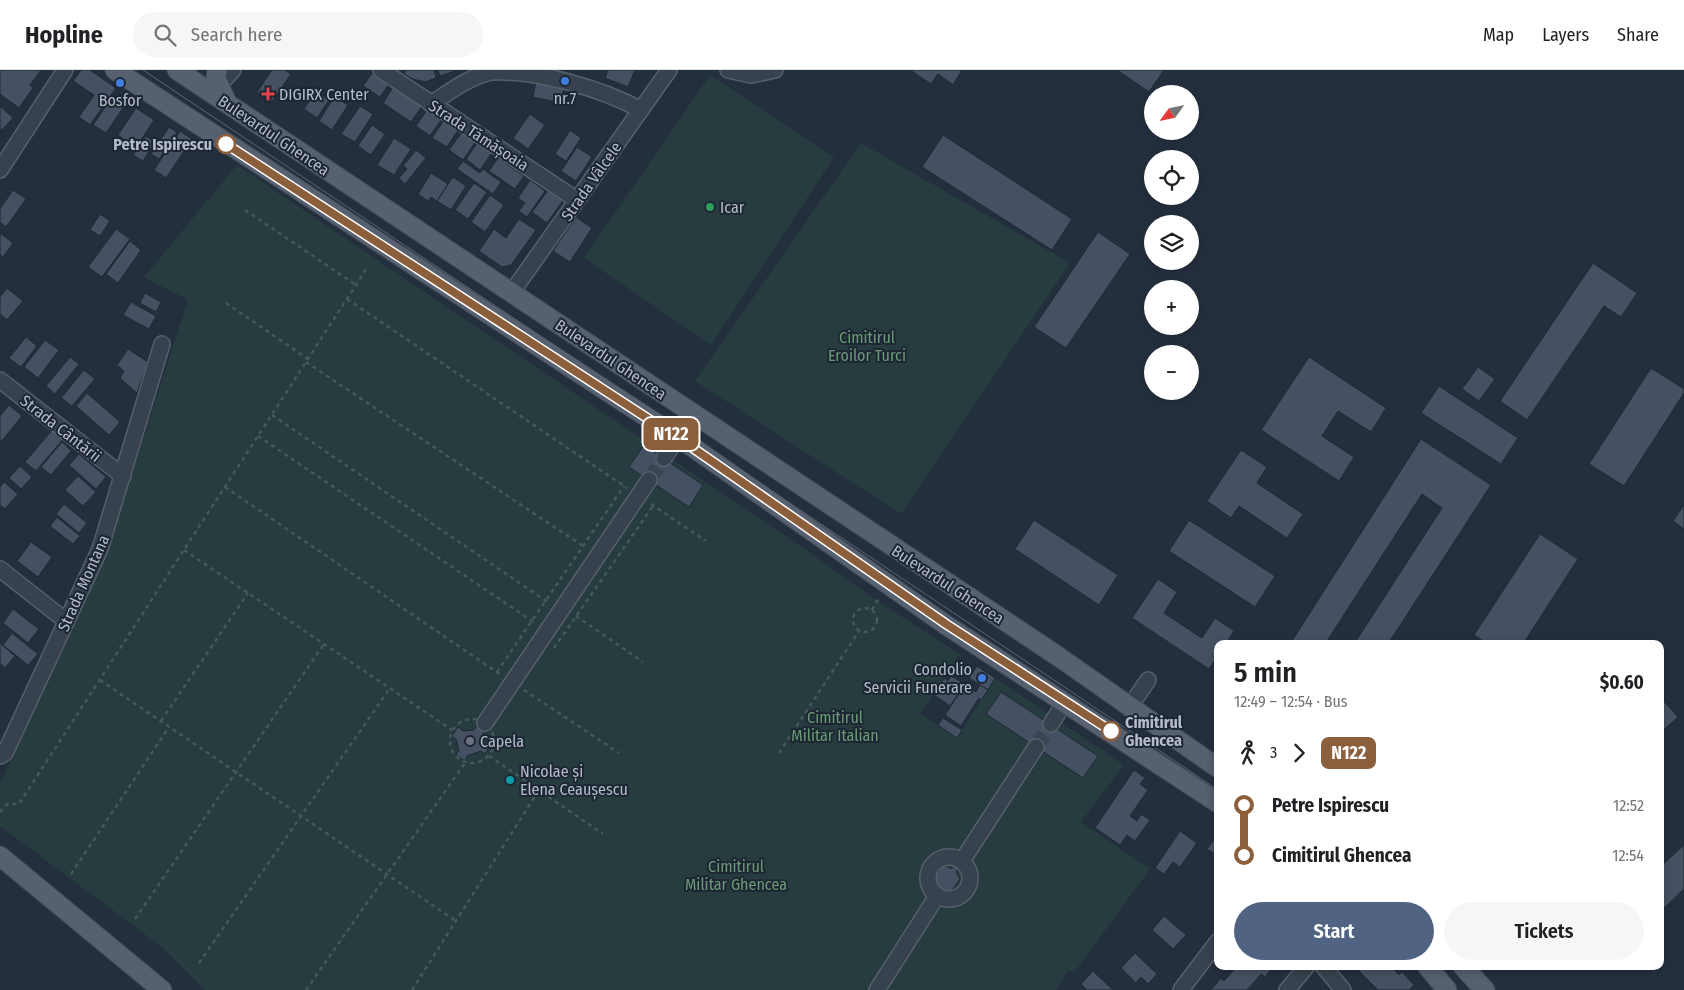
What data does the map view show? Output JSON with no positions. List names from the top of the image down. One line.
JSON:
{"streets":{"main road":["Bulevardul Ghencea"],"street":["Strada Tămășoaia","Strada Vâlcele","Strada Cântării","Strada Montana"]},"crossings":[["Bulevardul Ghencea","Strada Vâlcele"],["Strada Tămășoaia","Strada Vâlcele"],["Strada Cântării","Strada Montana"]],"parks":["Cimitirul Eroilor Turci","Cimitirul Militar Italian","Cimitirul Militar Ghencea"],"places":{"other":["nr.7","Bosfor","Petre Ispirescu","Icar","Condolio Servicii Funerare","Cimitirul Ghencea","Capela","Nicolae și Elena Ceaușescu"],"health":["DIGIRX Center"]},"lines":["bus line N122"],"north":"bottom left","page":{"header":"Hopline","search":"Search here","nav":["Map","Layers","Share"],"on_map":"N122","map_buttons":["+","−"],"heading":["5 min","12:49 – 12:54 · Bus","$0.60"],"legs":["3","N122"],"list":[{"name":"Petre Ispirescu","value":"12:52"},{"name":"Cimitirul Ghencea","value":"12:54"}],"buttons":["Start","Tickets"]}}
